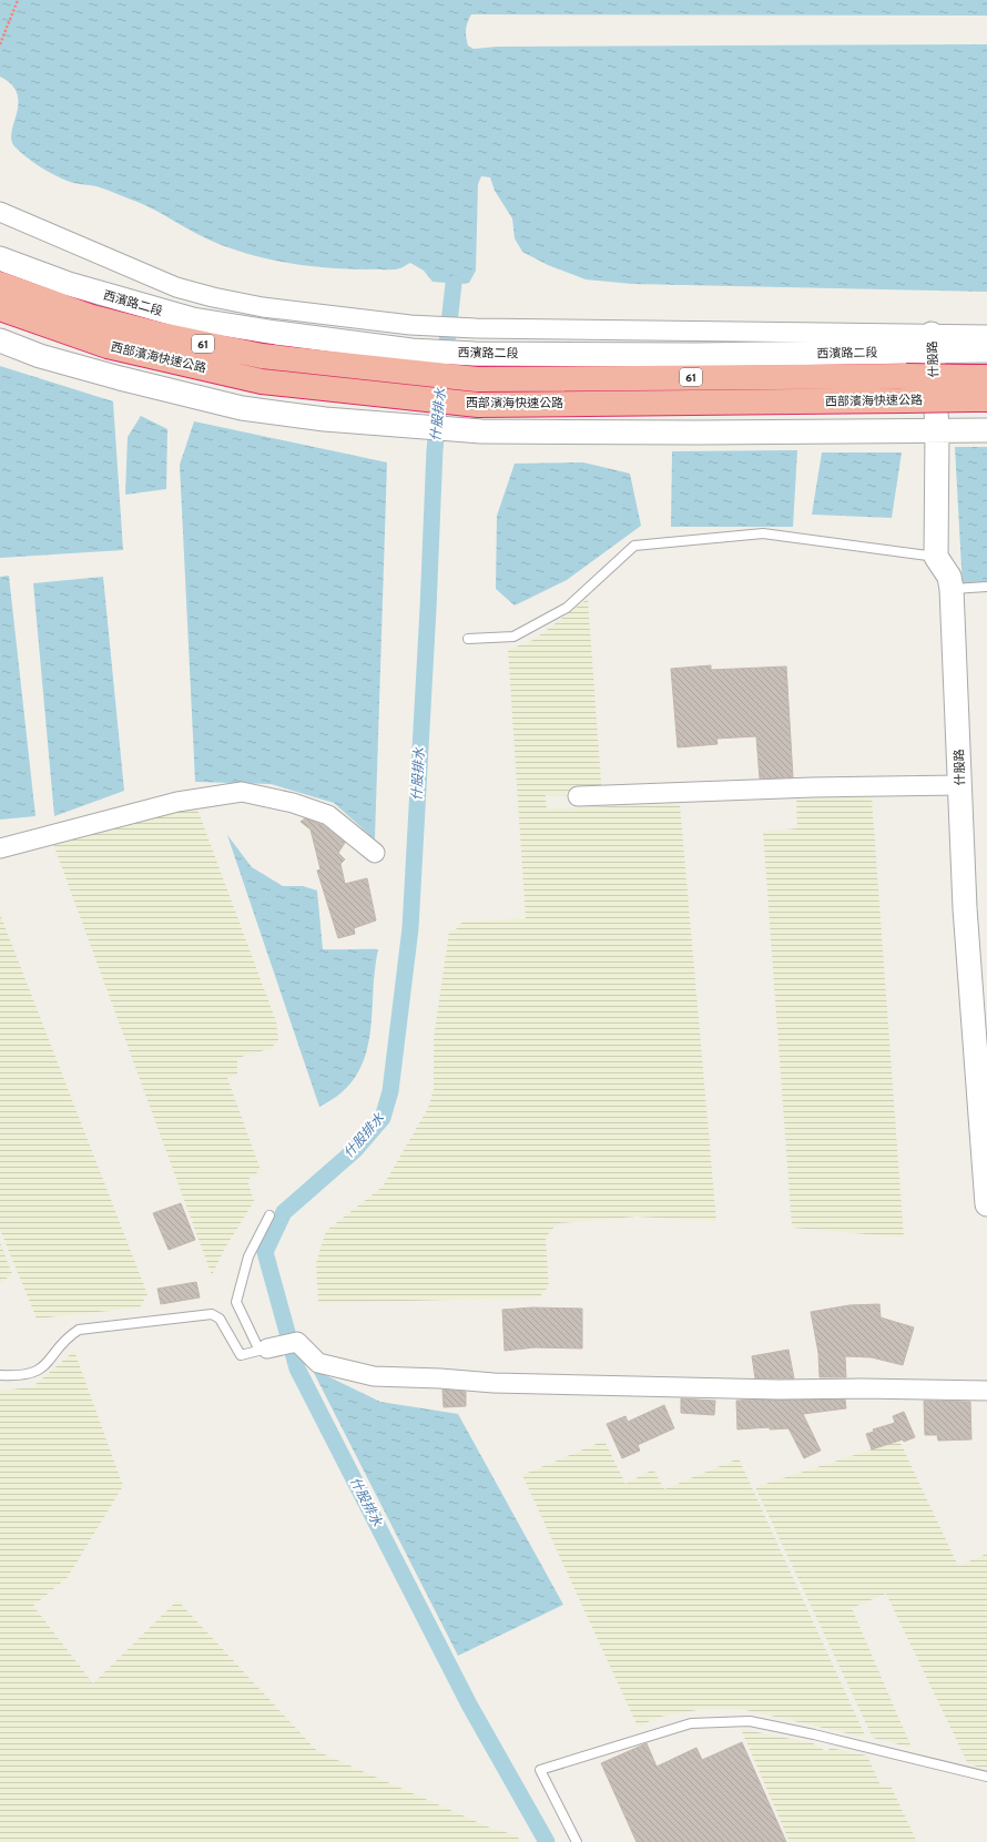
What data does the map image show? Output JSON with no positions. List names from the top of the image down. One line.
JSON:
{"streets":{"highway":["61","西部濱海快速公路"],"street":["西濱路二段","什股路"]},"crossings":[["西濱路二段","西部濱海快速公路"],["西濱路二段","什股路"]],"water":["什股排水"]}
